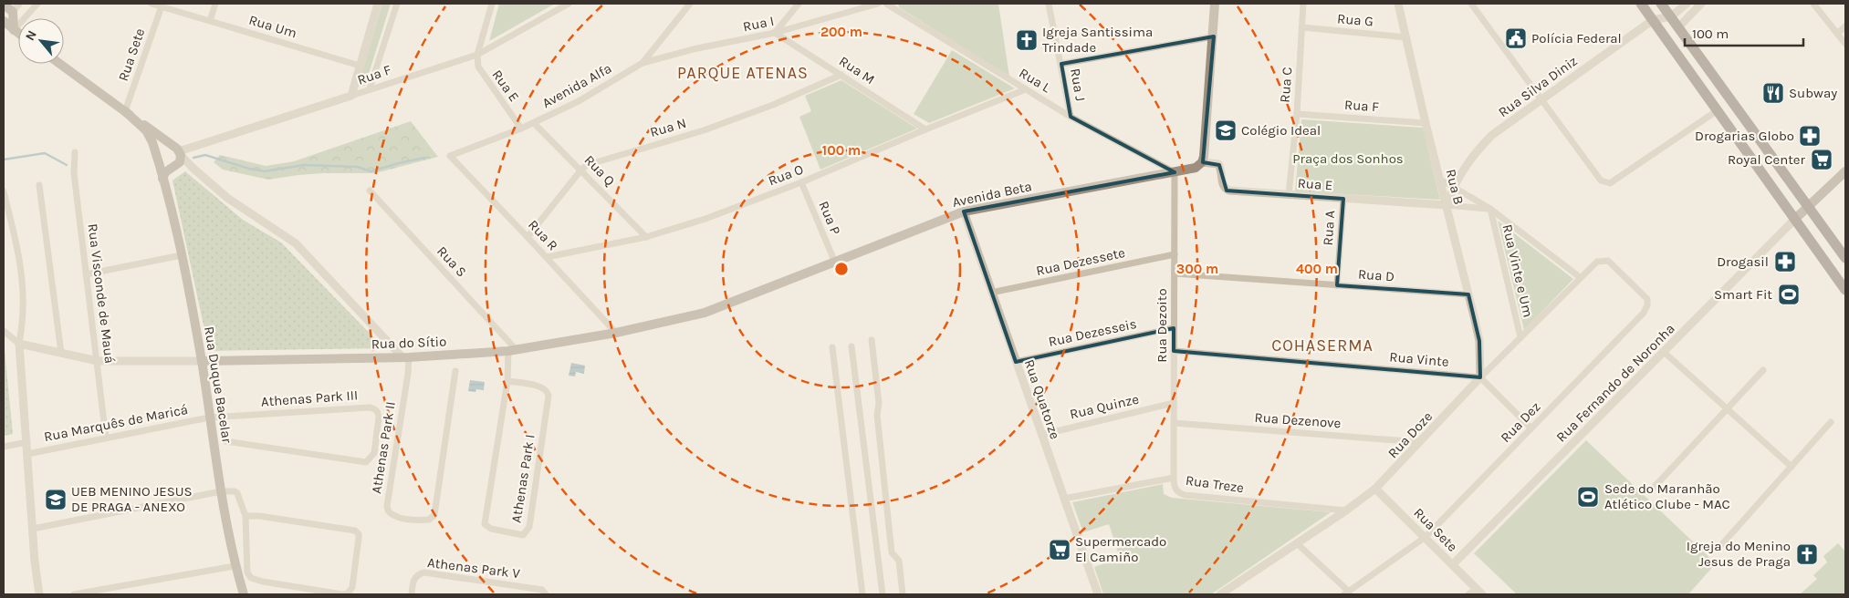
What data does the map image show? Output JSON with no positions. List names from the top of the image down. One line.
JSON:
{"streets":{"main road":["Avenida Beta","Rua do Sítio","Rua Duque Bacelar"],"street":["Rua G","Rua I","Rua Um","Rua Sete","Rua M","Rua F","Rua L","Rua J","Rua C","Rua E","Avenida Alfa","Rua Silva Diniz","Rua N","Rua Q","Rua O","Rua B","Rua P","Rua A","Rua R","Rua S","Rua Dezessete","Rua Vinte e Um","Rua D","Rua Visconde de Mauá","Rua Dezoito","Rua Dezesseis","Rua Vinte","Rua Fernando de Noronha","Athenas Park III","Rua Quatorze","Rua Quinze","Rua Dezenove","Rua Dez","Rua Marquês de Maricá","Rua Doze","Athenas Park II","Athenas Park I","Rua Treze","Athenas Park V"]},"crossings":[["Rua G","Rua C"],["Rua G","Rua B"],["Rua I","Rua M"],["Rua I","Avenida Alfa"],["Rua Um","Rua Sete"],["Rua Sete","Rua Fernando de Noronha"],["Rua Sete","Rua Duque Bacelar"],["Rua Sete","Rua Dez"],["Rua Sete","Rua Doze"],["Rua M","Rua N"],["Rua M","Rua O"],["Rua F","Rua C"],["Rua F","Rua E"],["Rua F","Rua B"],["Rua L","Rua J"],["Rua L","Rua O"],["Rua L","Avenida Beta"],["Rua L","Rua Dezoito"],["Rua C","Rua E"],["Rua E","Avenida Alfa"],["Rua E","Rua Silva Diniz"],["Rua E","Rua B"],["Rua E","Avenida Beta"],["Rua E","Rua A"],["Avenida Alfa","Rua Q"],["Avenida Alfa","Rua R"],["Rua Silva Diniz","Rua B"],["Rua N","Rua Q"],["Rua N","Rua R"],["Rua Q","Rua O"],["Rua O","Rua P"],["Rua O","Rua R"],["Rua B","Rua D"],["Rua B","Rua Vinte"],["Rua B","Rua Doze"],["Avenida Beta","Rua P"],["Avenida Beta","Rua R"],["Avenida Beta","Rua Dezoito"],["Avenida Beta","Rua do Sítio"],["Avenida Beta","Rua Quatorze"],["Rua A","Rua D"],["Rua R","Rua do Sítio"],["Rua S","Rua do Sítio"],["Rua S","Athenas Park I"],["Rua Dezessete","Rua Dezoito"],["Rua Dezessete","Rua Quatorze"],["Rua Vinte e Um","Rua Doze"],["Rua D","Rua Dezoito"],["Rua Visconde de Mauá","Rua Marquês de Maricá"],["Rua Dezoito","Rua Dezesseis"],["Rua Dezoito","Rua Vinte"],["Rua Dezoito","Rua Quinze"],["Rua Dezoito","Rua Dezenove"],["Rua Dezoito","Rua Treze"],["Rua Dezesseis","Rua Quatorze"],["Rua do Sítio","Rua Duque Bacelar"],["Rua do Sítio","Athenas Park II"],["Rua do Sítio","Athenas Park I"],["Rua Vinte","Rua Doze"],["Rua Duque Bacelar","Athenas Park III"],["Rua Duque Bacelar","Rua Marquês de Maricá"],["Athenas Park III","Rua Marquês de Maricá"],["Rua Quatorze","Rua Quinze"],["Rua Quatorze","Rua Treze"],["Rua Dezenove","Rua Doze"],["Rua Dez","Rua Doze"],["Rua Doze","Rua Treze"]],"districts":["PARQUE ATENAS","COHASERMA"],"parks":["Praça dos Sonhos"],"places":{"public building":["Polícia Federal"],"church":["Igreja Santissima Trindade","Igreja do Menino Jesus de Praga"],"restaurant":["Subway"],"school or university":["Colégio Ideal","UEB MENINO JESUS DE PRAGA - ANEXO"],"pharmacy":["Drogarias Globo","Drogasil"],"supermarket":["Royal Center","Supermercado El Camiño"],"sports":["Smart Fit","Sede do Maranhão Atlético Clube - MAC"]},"scale_bar":"100 m","north":"top left","rings":["200 m","100 m","300 m","400 m"]}
